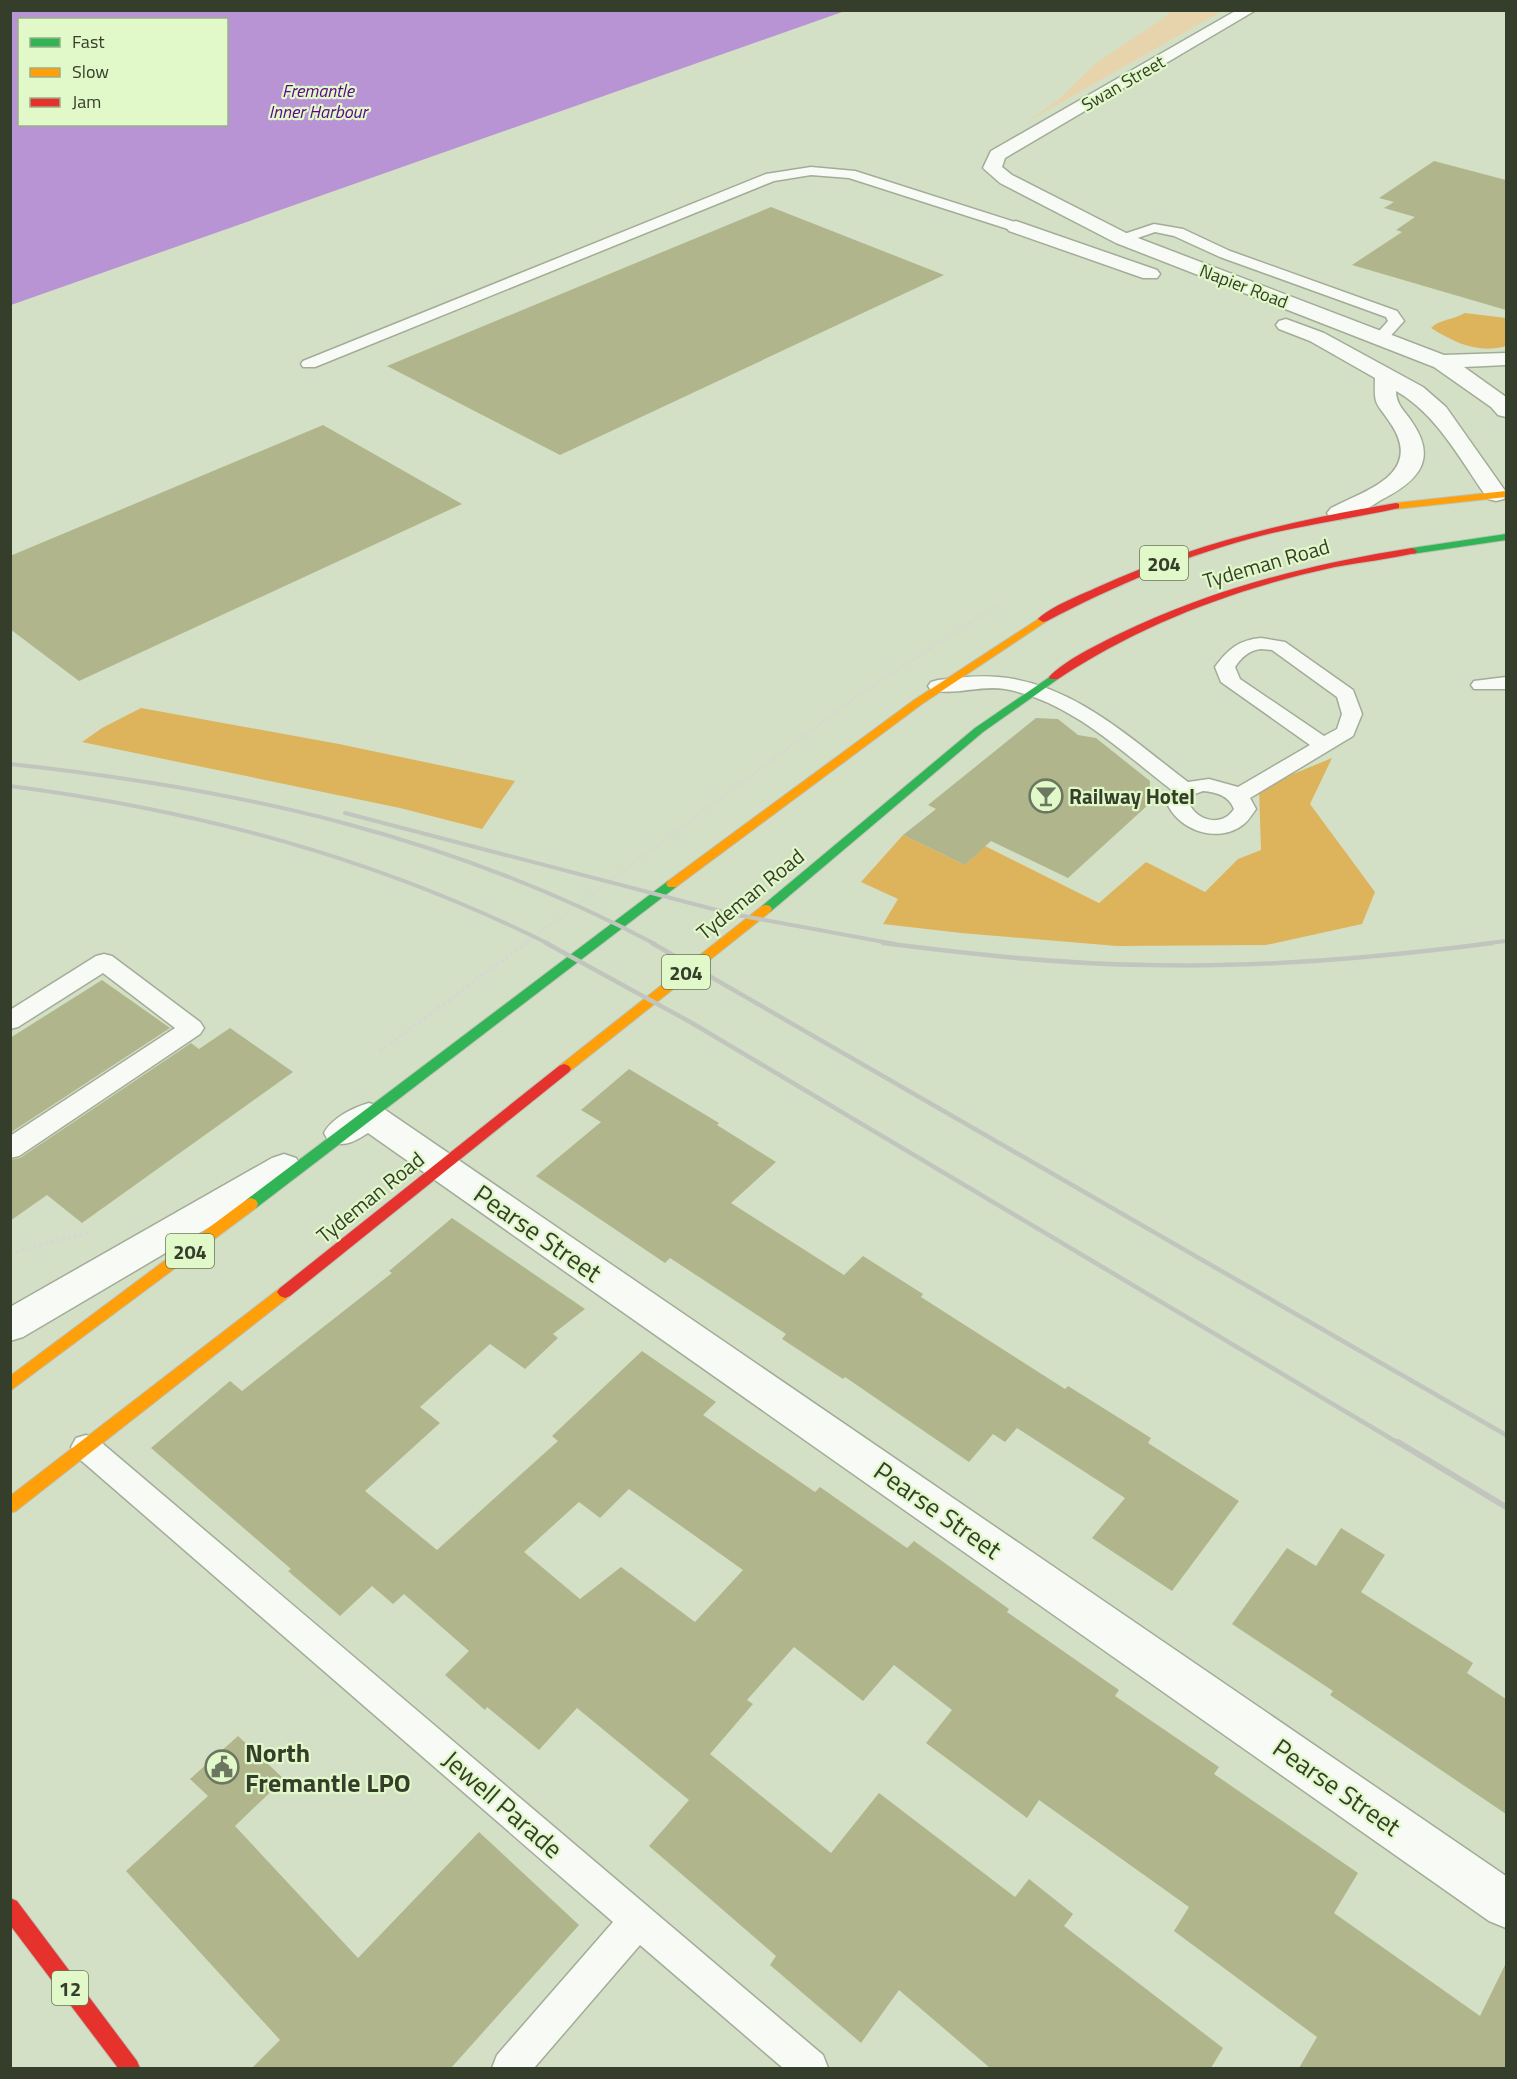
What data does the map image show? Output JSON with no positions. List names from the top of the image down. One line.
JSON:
{"streets":{"main road":["204","Tydeman Road","12"],"street":["Swan Street","Napier Road","Pearse Street"],"lane":["Jewell Parade"]},"crossings":[["Swan Street","Napier Road"],["Napier Road","Tydeman Road"],["Tydeman Road","Pearse Street"],["Tydeman Road","Jewell Parade"]],"water":["Fremantle Inner Harbour"],"places":{"bar":["Railway Hotel"],"public building":["North Fremantle LPO"]},"legend":["Fast","Slow","Jam"]}
